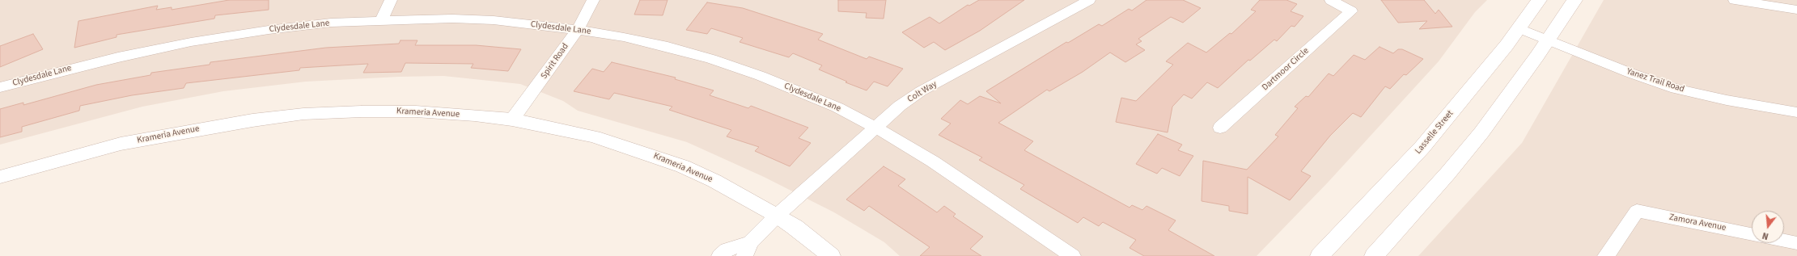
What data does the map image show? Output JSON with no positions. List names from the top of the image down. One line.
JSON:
{"streets":{"main road":["Krameria Avenue","Lasselle Street"],"street":["Clydesdale Lane","Spirit Road","Dartmoor Circle","Yanez Trail Road","Colt Way","Zamora Avenue"]},"crossings":[["Clydesdale Lane","Spirit Road"],["Clydesdale Lane","Colt Way"],["Spirit Road","Krameria Avenue"],["Yanez Trail Road","Lasselle Street"],["Colt Way","Krameria Avenue"]],"north":"bottom"}
